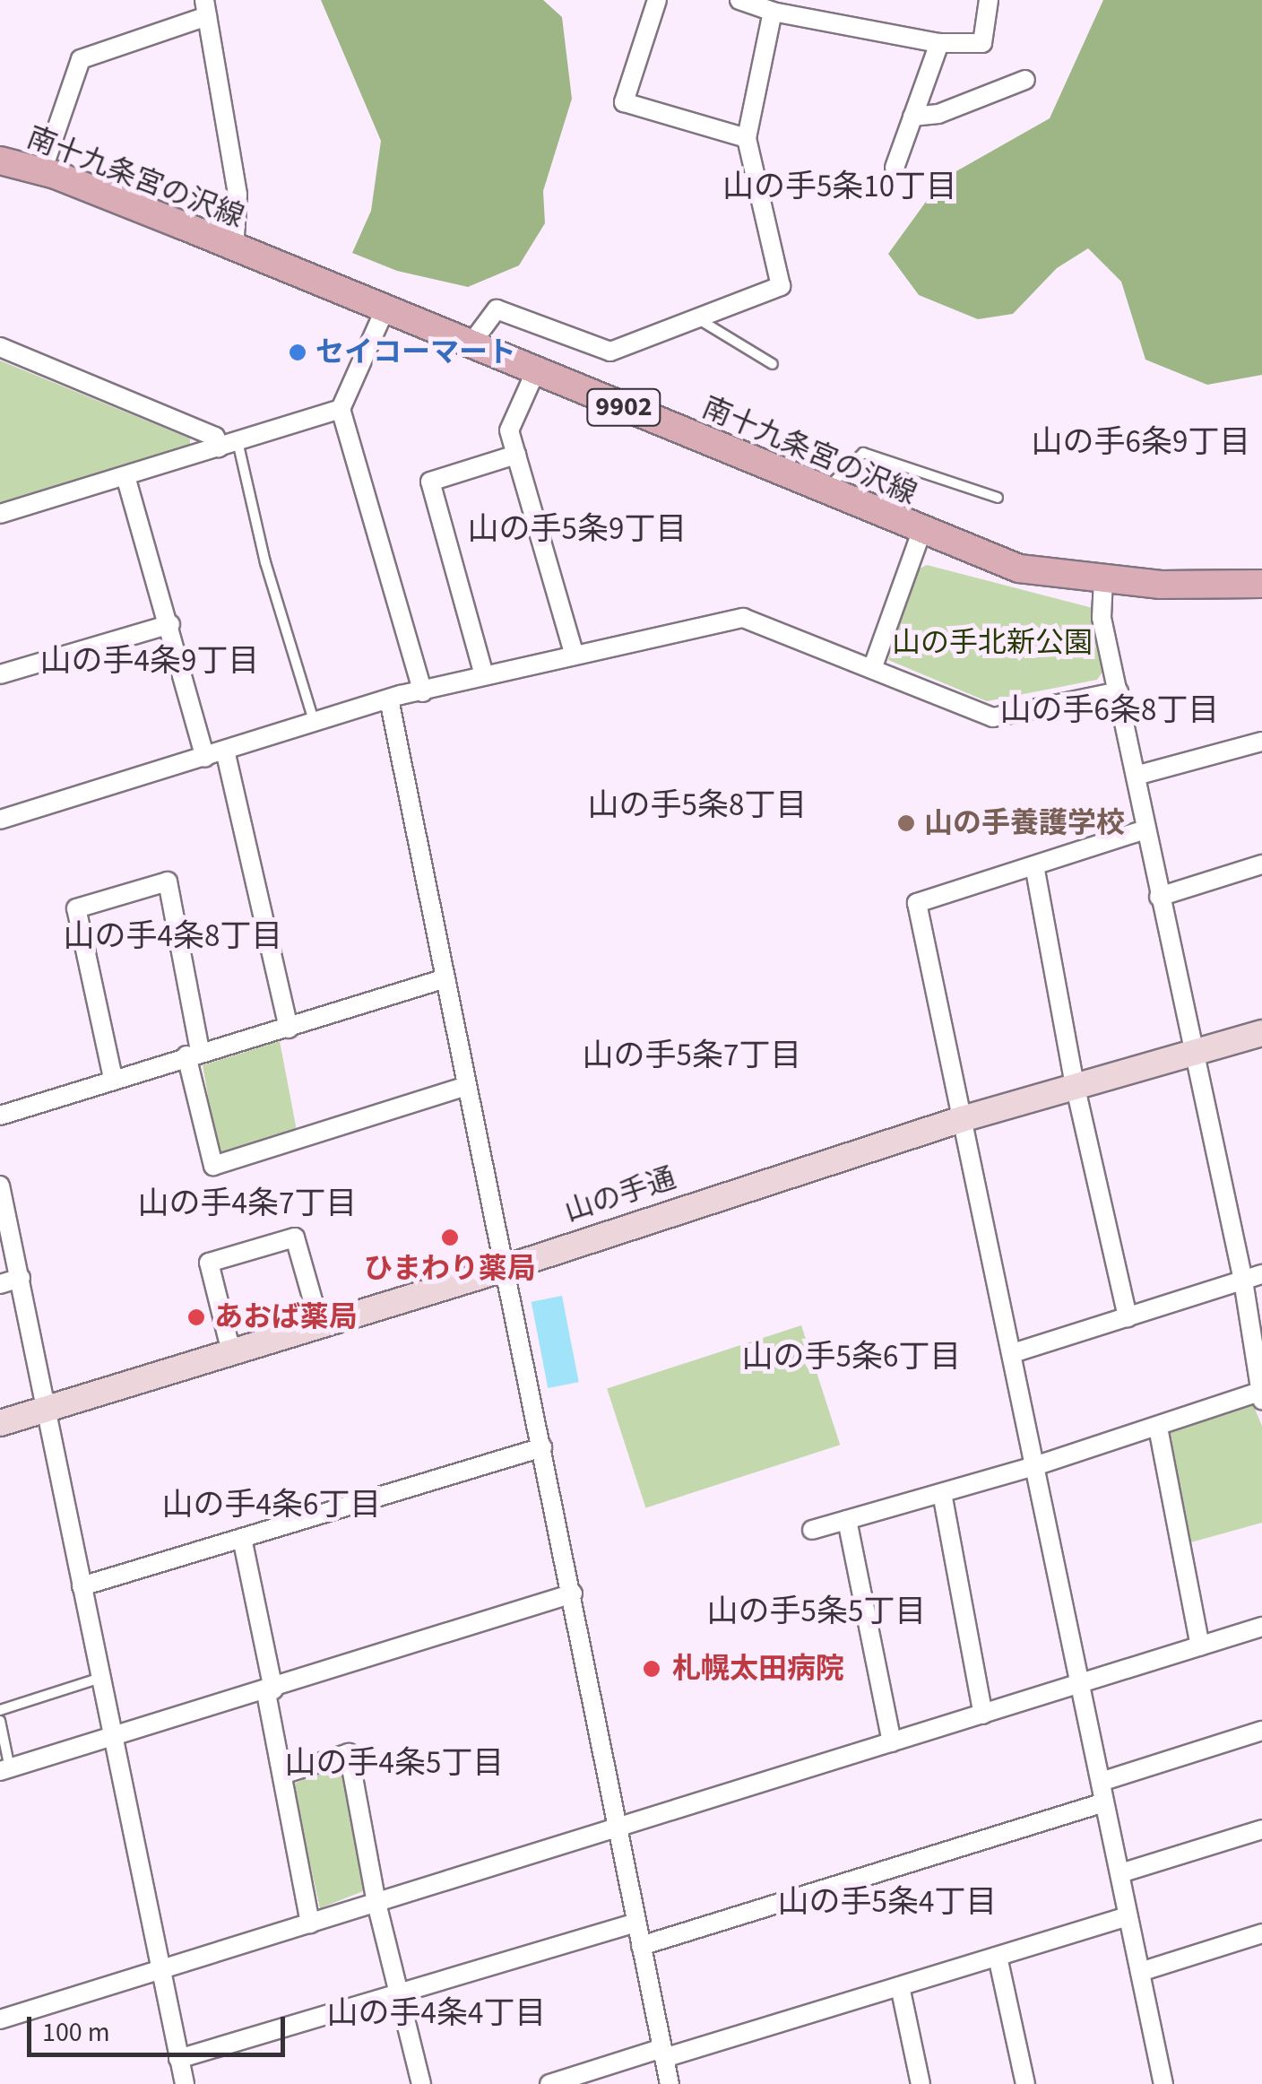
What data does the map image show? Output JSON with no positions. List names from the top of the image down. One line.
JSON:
{"streets":{"main road":["南十九条宮の沢線","9902","山の手通"]},"districts":["山の手5条10丁目","山の手6条9丁目","山の手5条9丁目","山の手4条9丁目","山の手6条8丁目","山の手5条8丁目","山の手4条8丁目","山の手5条7丁目","山の手4条7丁目","山の手5条6丁目","山の手4条6丁目","山の手5条5丁目","山の手4条5丁目","山の手5条4丁目","山の手4条4丁目"],"parks":["山の手北新公園"],"places":["セイコーマート","山の手養護学校","ひまわり薬局","あおば薬局","札幌太田病院"],"scale_bar":"100 m"}
